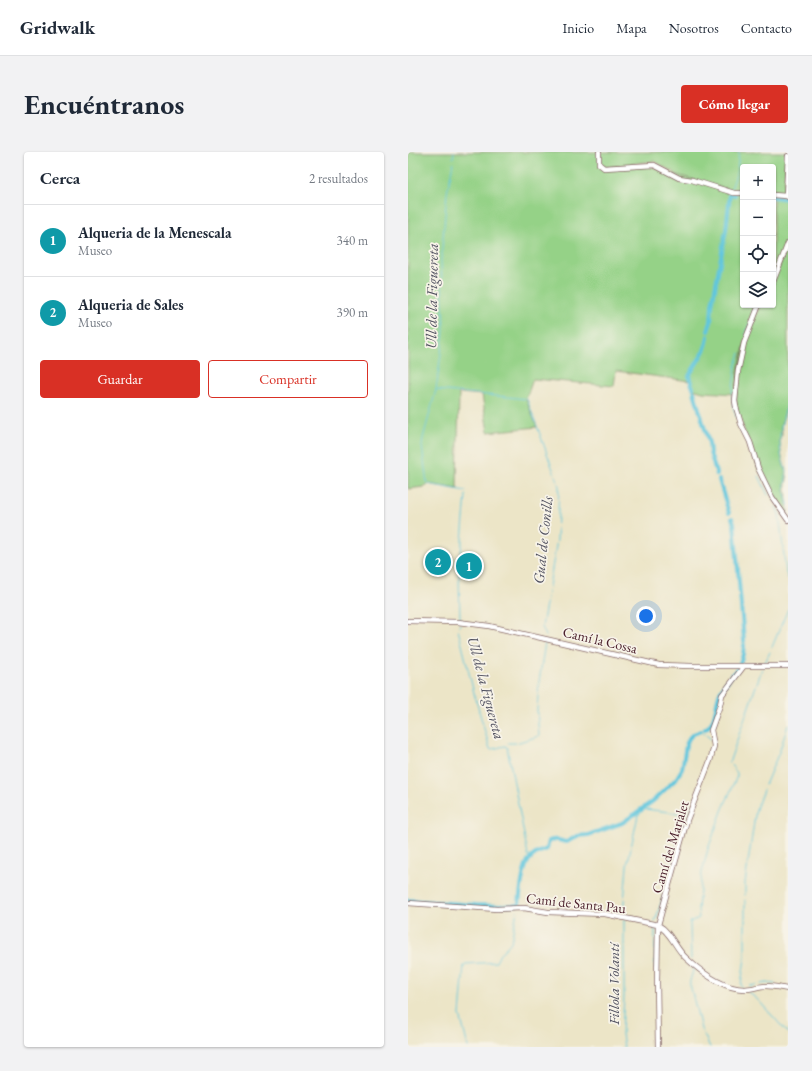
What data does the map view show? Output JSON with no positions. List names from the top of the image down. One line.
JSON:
{"streets":{"street":["Camí la Cossa","Camí del Marjalet","Camí de Santa Pau"]},"crossings":[["Camí la Cossa","Camí del Marjalet"],["Camí del Marjalet","Camí de Santa Pau"]],"water":["Ull de la Figuereta","Gual de Conills","Fillola Volantí"],"page":{"header":"Gridwalk","nav":["Inicio","Mapa","Nosotros","Contacto"],"buttons":["Cómo llegar",["Guardar","Compartir"]],"title":"Encuéntranos","heading":["Cerca","2 resultados"],"map_buttons":["+","−"],"list":[{"mark":"1","name":"Alqueria de la Menescala","note":"Museo","value":"340 m"},{"mark":"2","name":"Alqueria de Sales","note":"Museo","value":"390 m"}],"pins":["2","1"]}}
